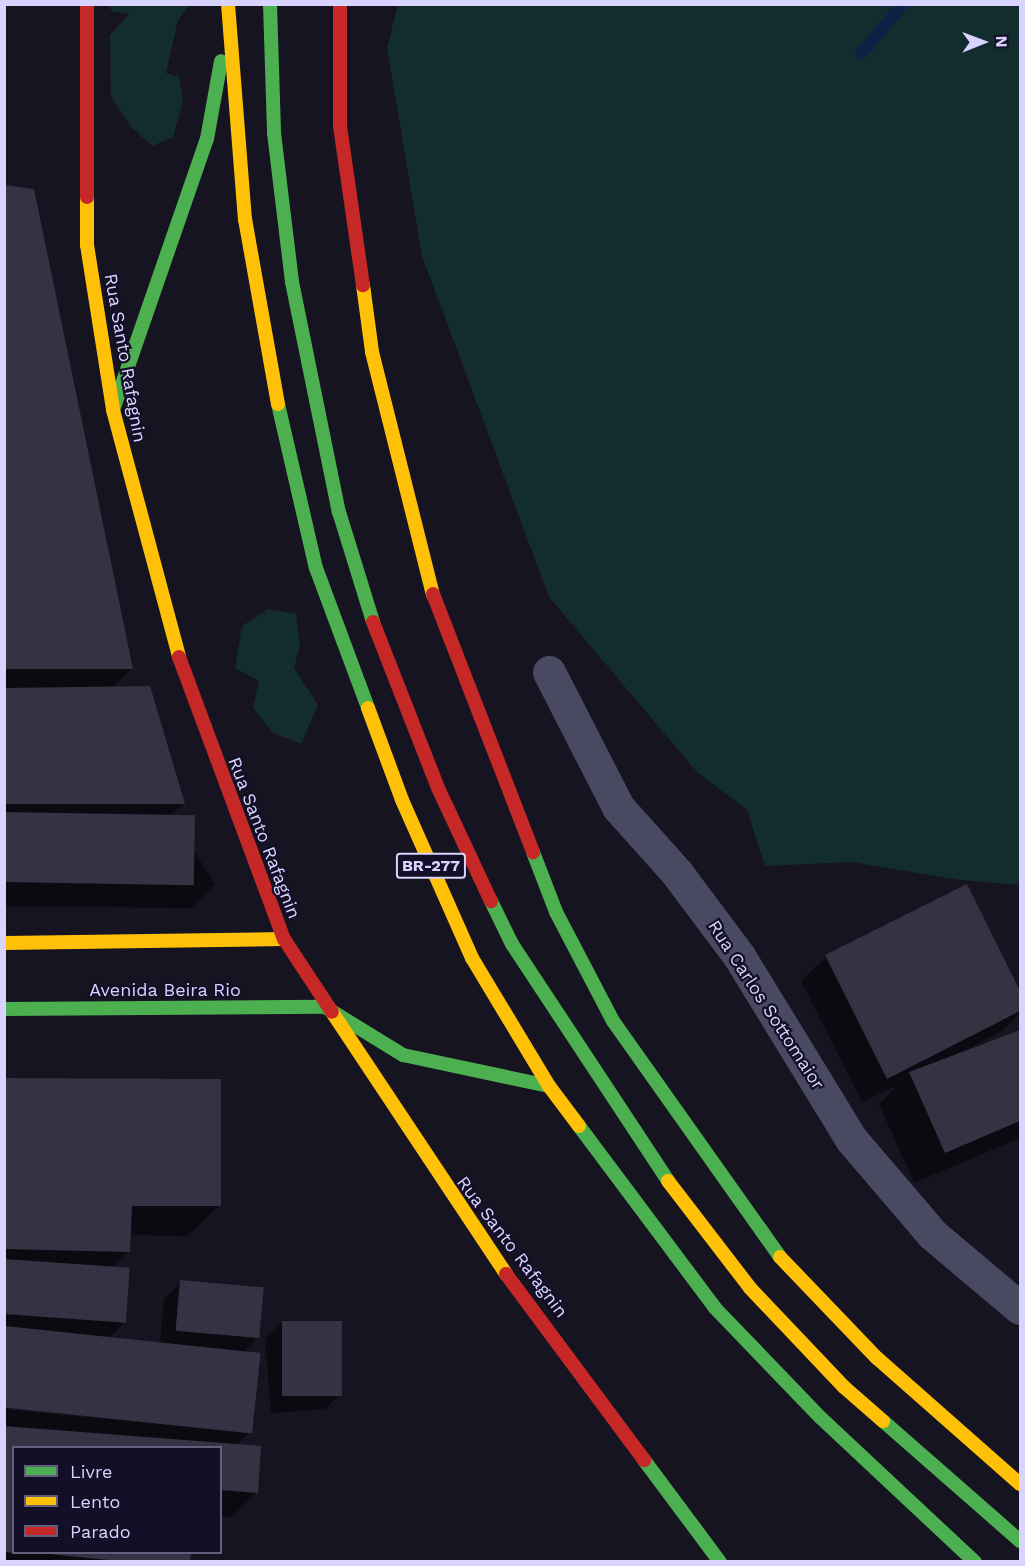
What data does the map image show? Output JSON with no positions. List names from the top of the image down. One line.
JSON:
{"streets":{"main road":["Rua Santo Rafagnin","BR-277","Avenida Beira Rio"],"street":["Rua Carlos Sottomaior"]},"crossings":[["Rua Santo Rafagnin","Avenida Beira Rio"]],"legend":["Livre","Lento","Parado"],"north":"right"}
